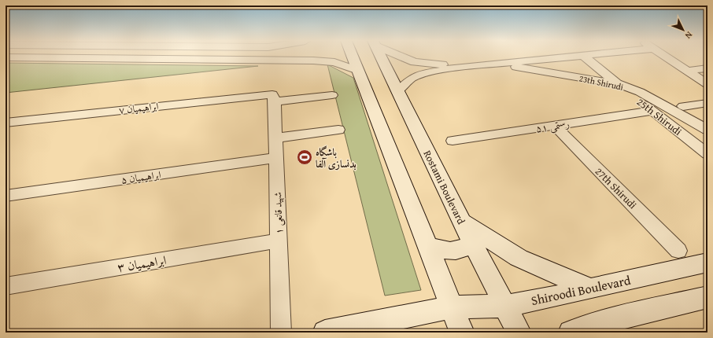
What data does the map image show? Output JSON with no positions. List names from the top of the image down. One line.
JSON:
{"streets":{"main road":["Rostami Boulevard","Shiroodi Boulevard"],"street":["23th Shirudi","ابراهیمیان ۷","25th Shirudi","رستمی ۵۱","ابراهیمیان ۵","27th Shirudi","شهید قانعی ۱","ابراهیمیان ۳"]},"crossings":[["23th Shirudi","25th Shirudi"],["ابراهیمیان ۷","شهید قانعی ۱"],["25th Shirudi","رستمی ۵۱"],["رستمی ۵۱","27th Shirudi"],["ابراهیمیان ۵","شهید قانعی ۱"],["Rostami Boulevard","Shiroodi Boulevard"],["شهید قانعی ۱","ابراهیمیان ۳"]],"places":{"sports":["باشگاه بدنسازی آلفا"]},"north":"bottom right"}
